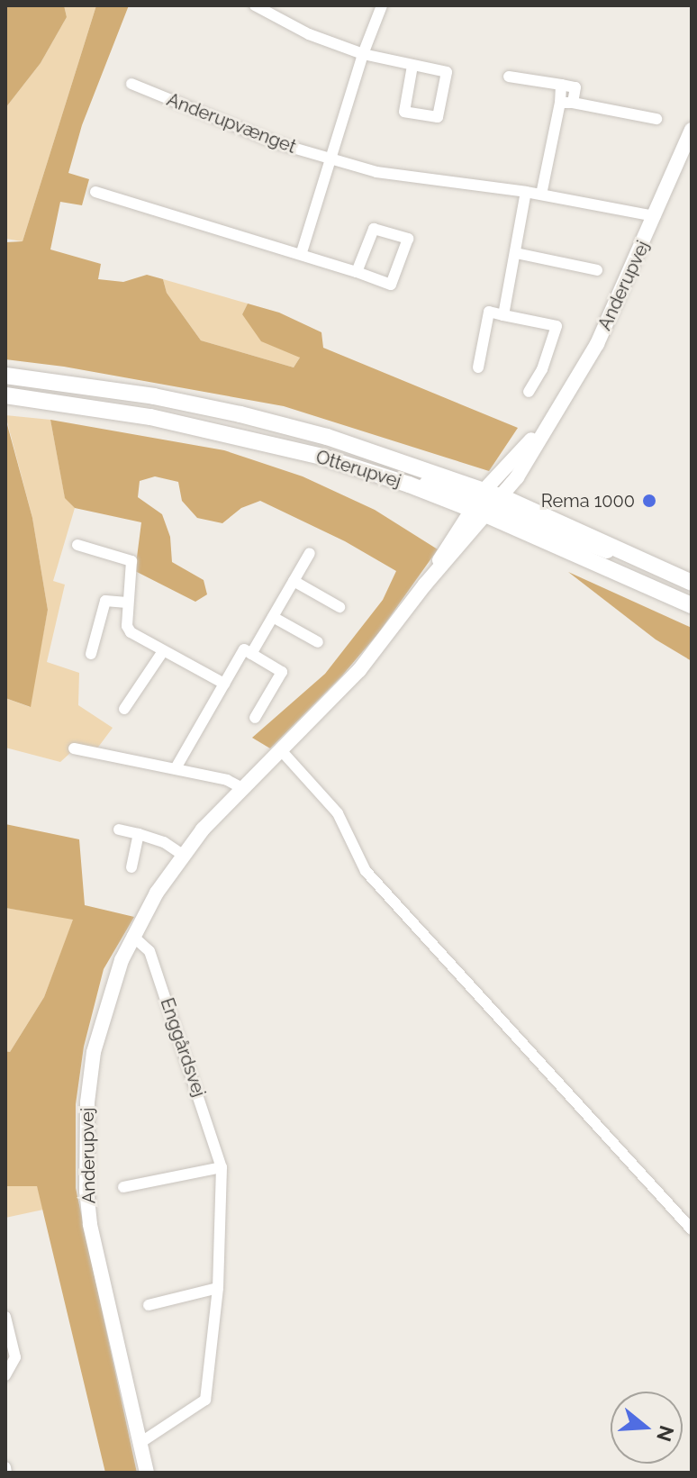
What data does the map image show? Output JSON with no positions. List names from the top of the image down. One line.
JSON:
{"streets":{"main road":["Otterupvej"],"street":["Anderupvænget","Anderupvej","Enggårdsvej"]},"crossings":[["Anderupvænget","Anderupvej"],["Anderupvej","Otterupvej"],["Anderupvej","Enggårdsvej"]],"places":["Rema 1000"],"north":"right"}
